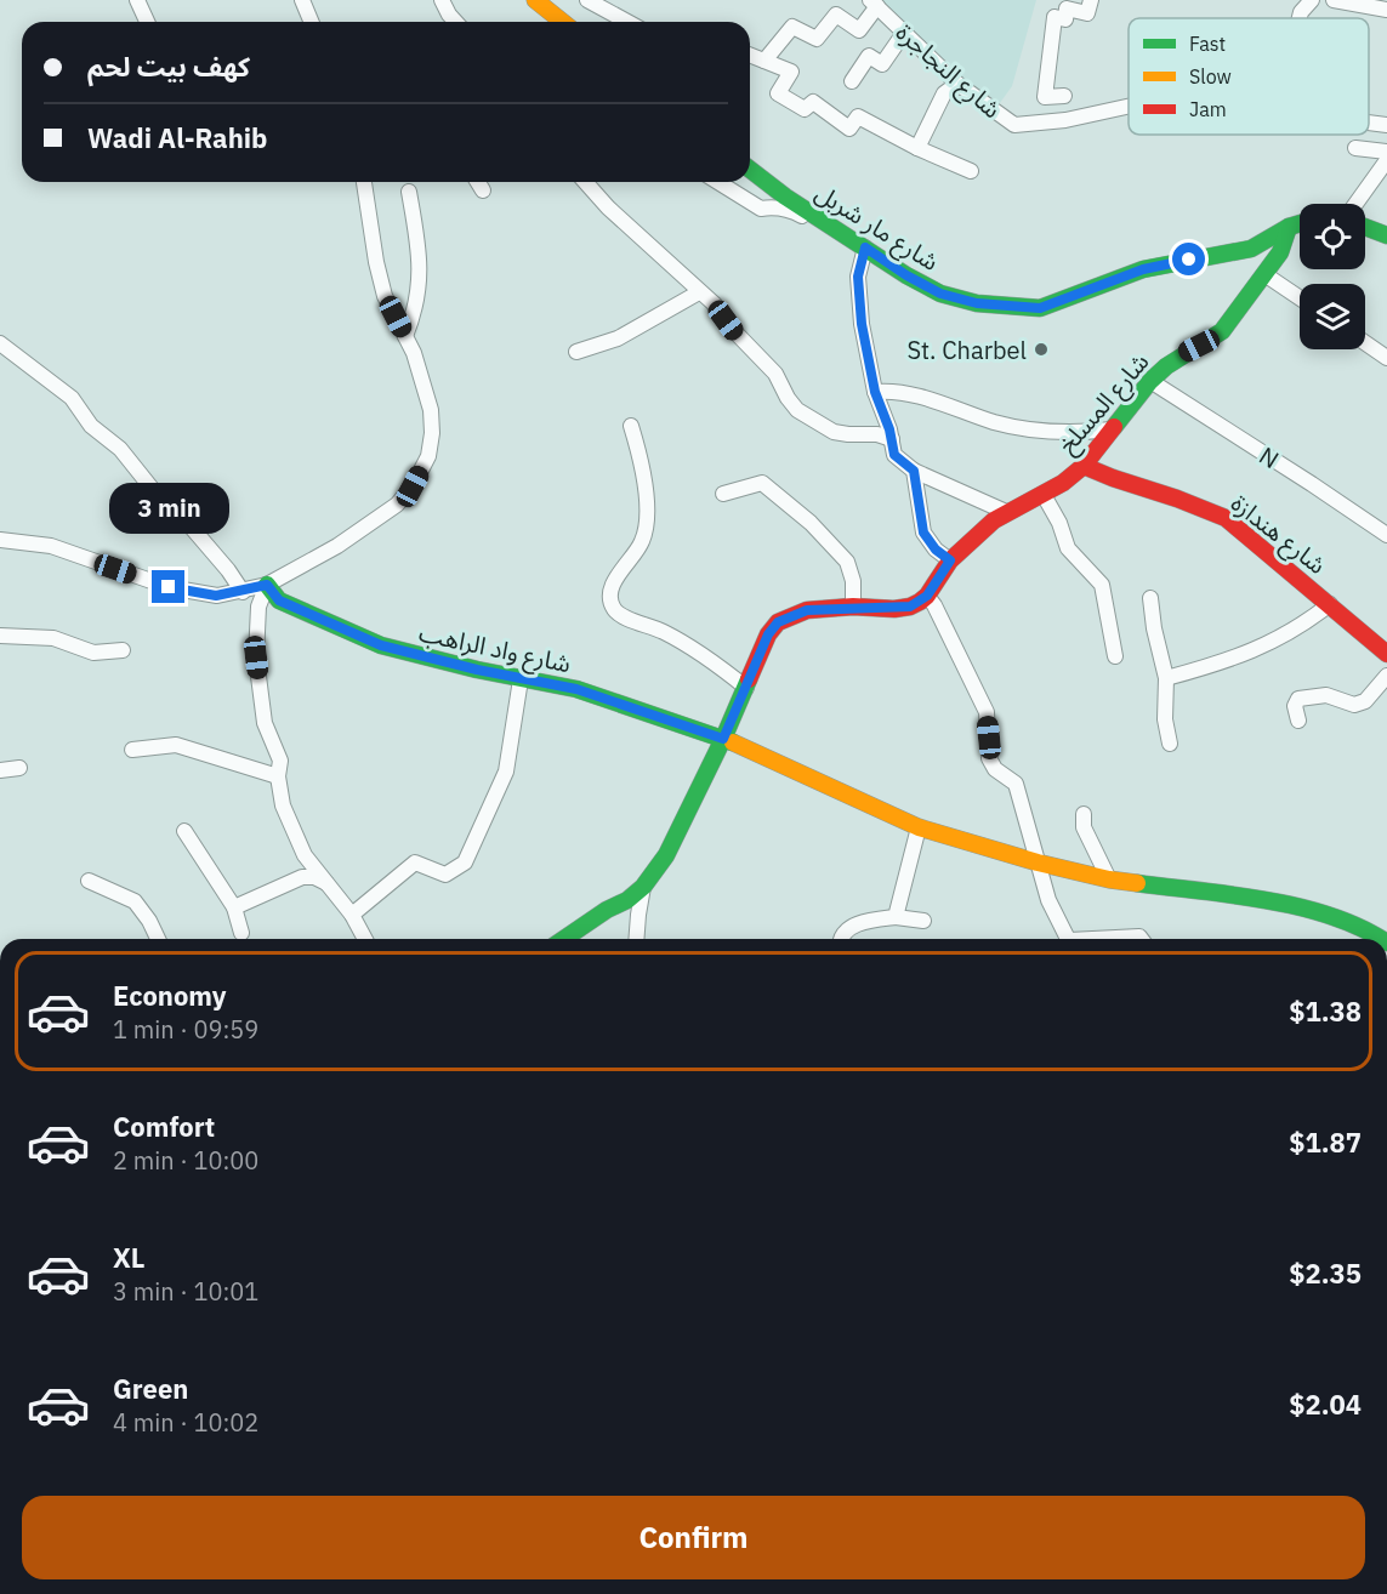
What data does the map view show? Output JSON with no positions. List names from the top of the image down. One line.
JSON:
{"streets":{"street":["شارع النجاجرة","شارع مار شربل","شارع المسلخ","N","شارع هندازة","شارع واد الراهب"]},"crossings":[["شارع مار شربل","شارع المسلخ"],["شارع المسلخ","N"],["شارع المسلخ","شارع هندازة"]],"places":["St. Charbel"],"legend":["Fast","Slow","Jam"],"page":{"banner":["كهف بيت لحم","Wadi Al-Rahib"],"bubble":"3 min","list":[{"name":"Economy","note":"1 min · 09:59","value":"$1.38"},{"name":"Comfort","note":"2 min · 10:00","value":"$1.87"},{"name":"XL","note":"3 min · 10:01","value":"$2.35"},{"name":"Green","note":"4 min · 10:02","value":"$2.04"}],"buttons":"Confirm"}}
